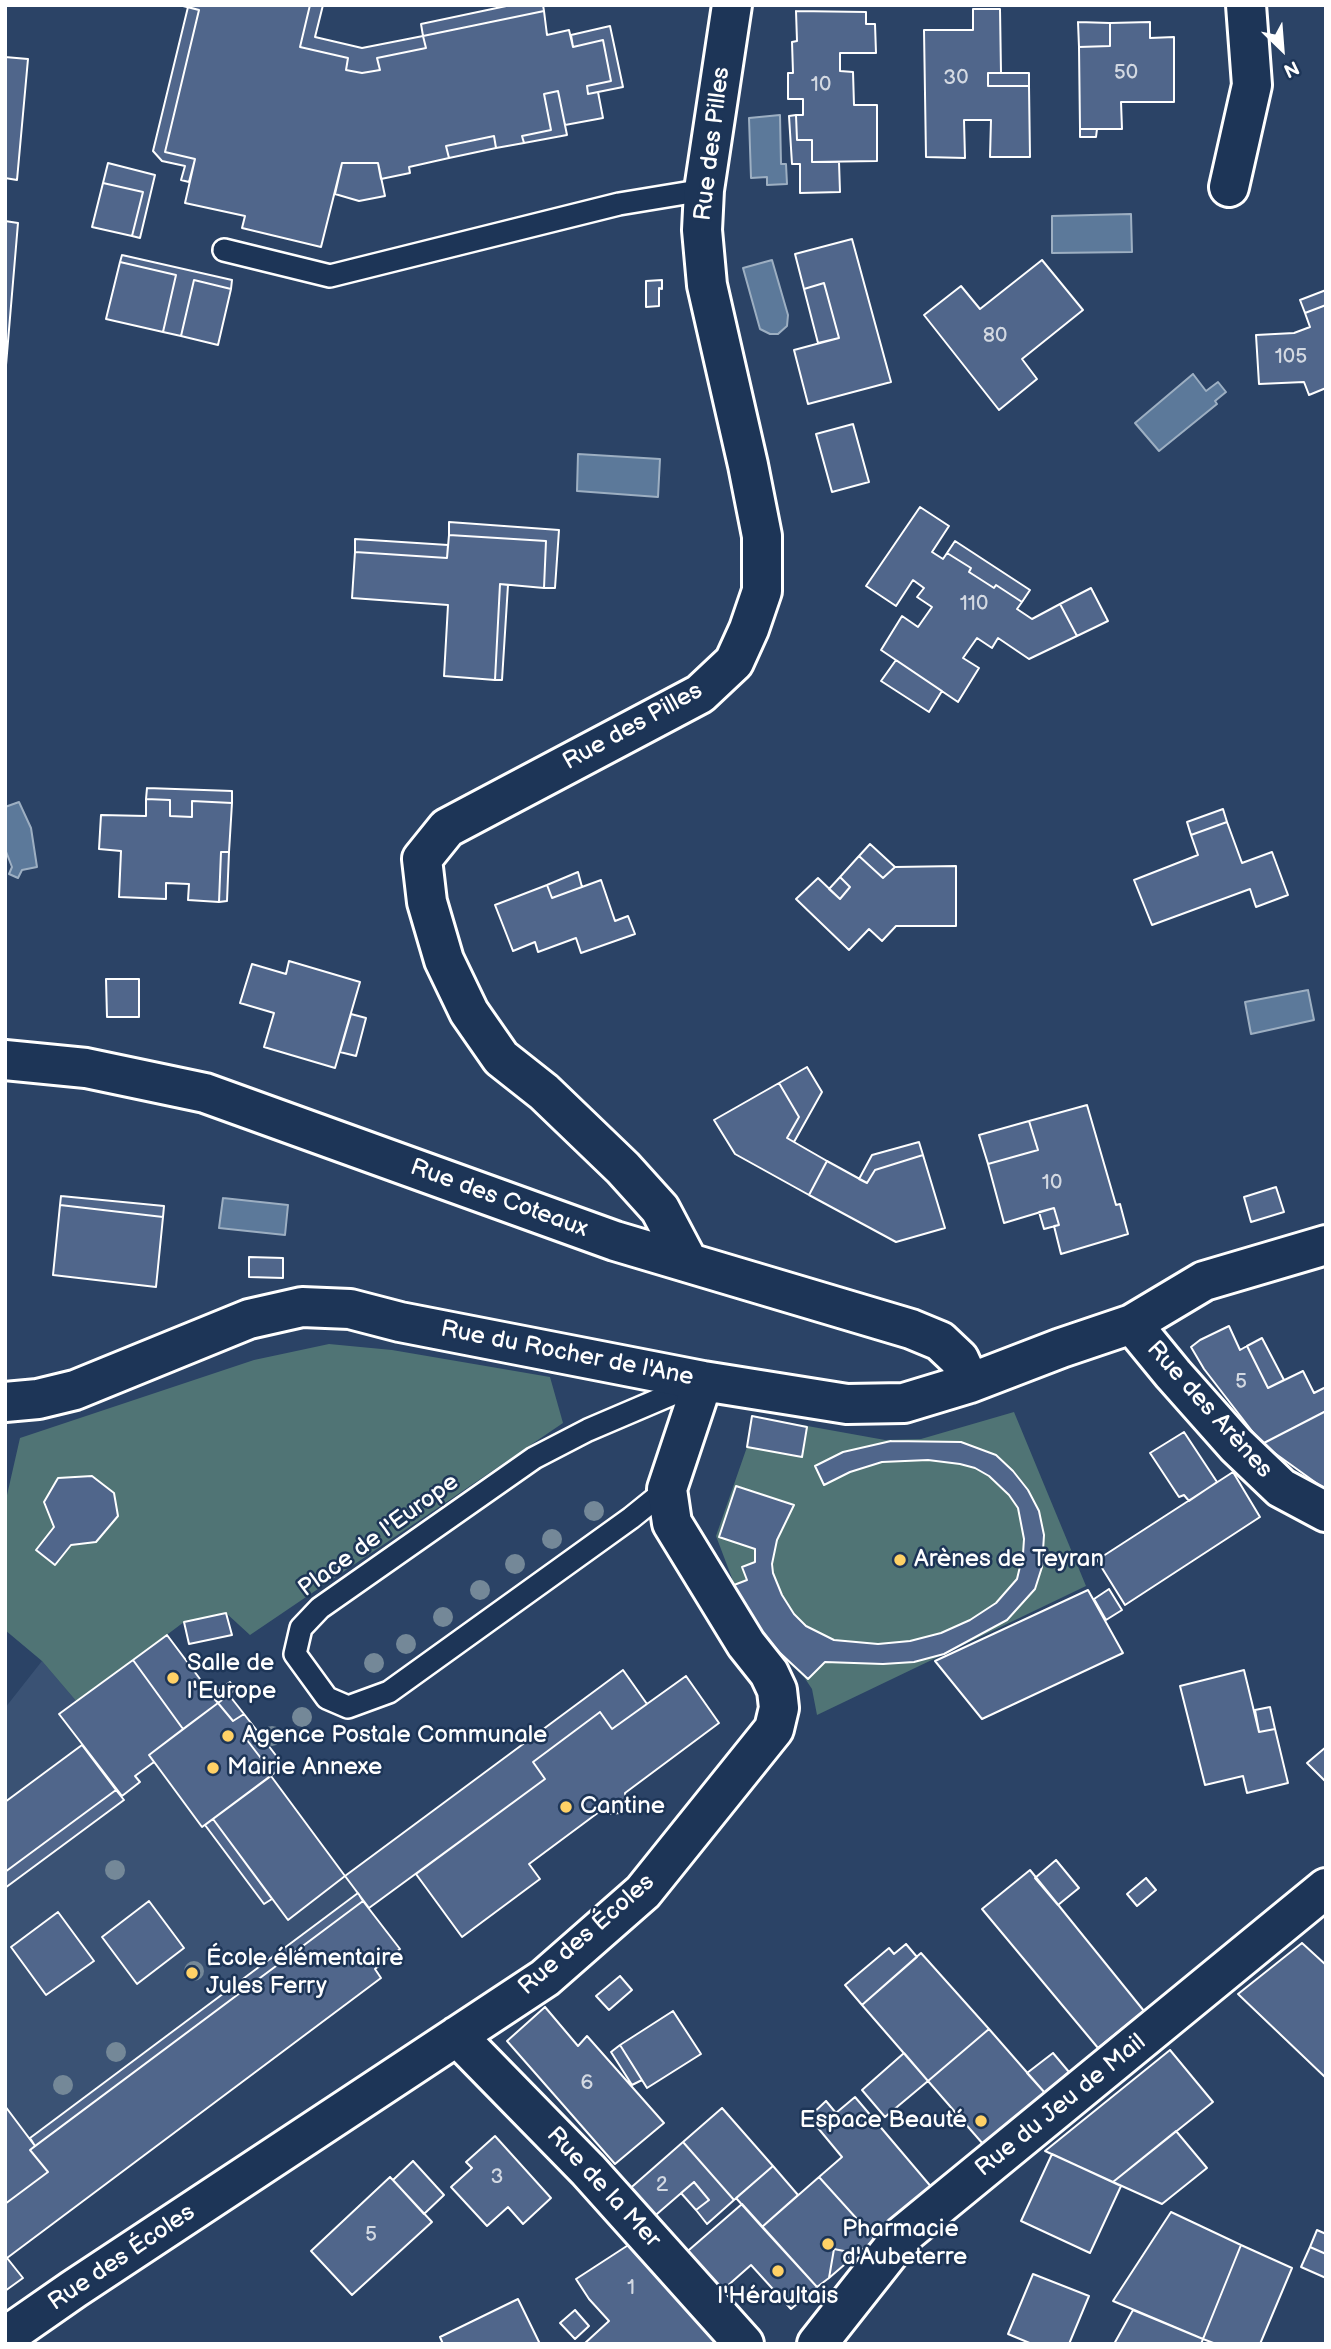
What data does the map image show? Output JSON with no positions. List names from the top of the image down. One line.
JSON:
{"streets":{"street":["Rue des Pilles","Rue des Coteaux","Rue du Rocher de l'Ane","Rue des Arènes","Rue des Écoles","Rue du Jeu de Mail","Rue de la Mer"],"lane":["Place de l'Europe"]},"crossings":[["Rue des Pilles","Rue des Coteaux"],["Rue des Coteaux","Rue du Rocher de l'Ane"],["Rue du Rocher de l'Ane","Rue des Arènes"],["Rue du Rocher de l'Ane","Place de l'Europe"],["Rue du Rocher de l'Ane","Rue des Écoles"],["Place de l'Europe","Rue des Écoles"],["Rue des Écoles","Rue de la Mer"]],"places":["Arènes de Teyran","Salle de l'Europe","Agence Postale Communale","Mairie Annexe","Cantine","École élémentaire Jules Ferry","Espace Beauté","Pharmacie d'Aubeterre","l'Héraultais"],"house_numbers":["50","30","10","80","105","110","10","5","6","3","2","5","1"],"north":"bottom right"}
